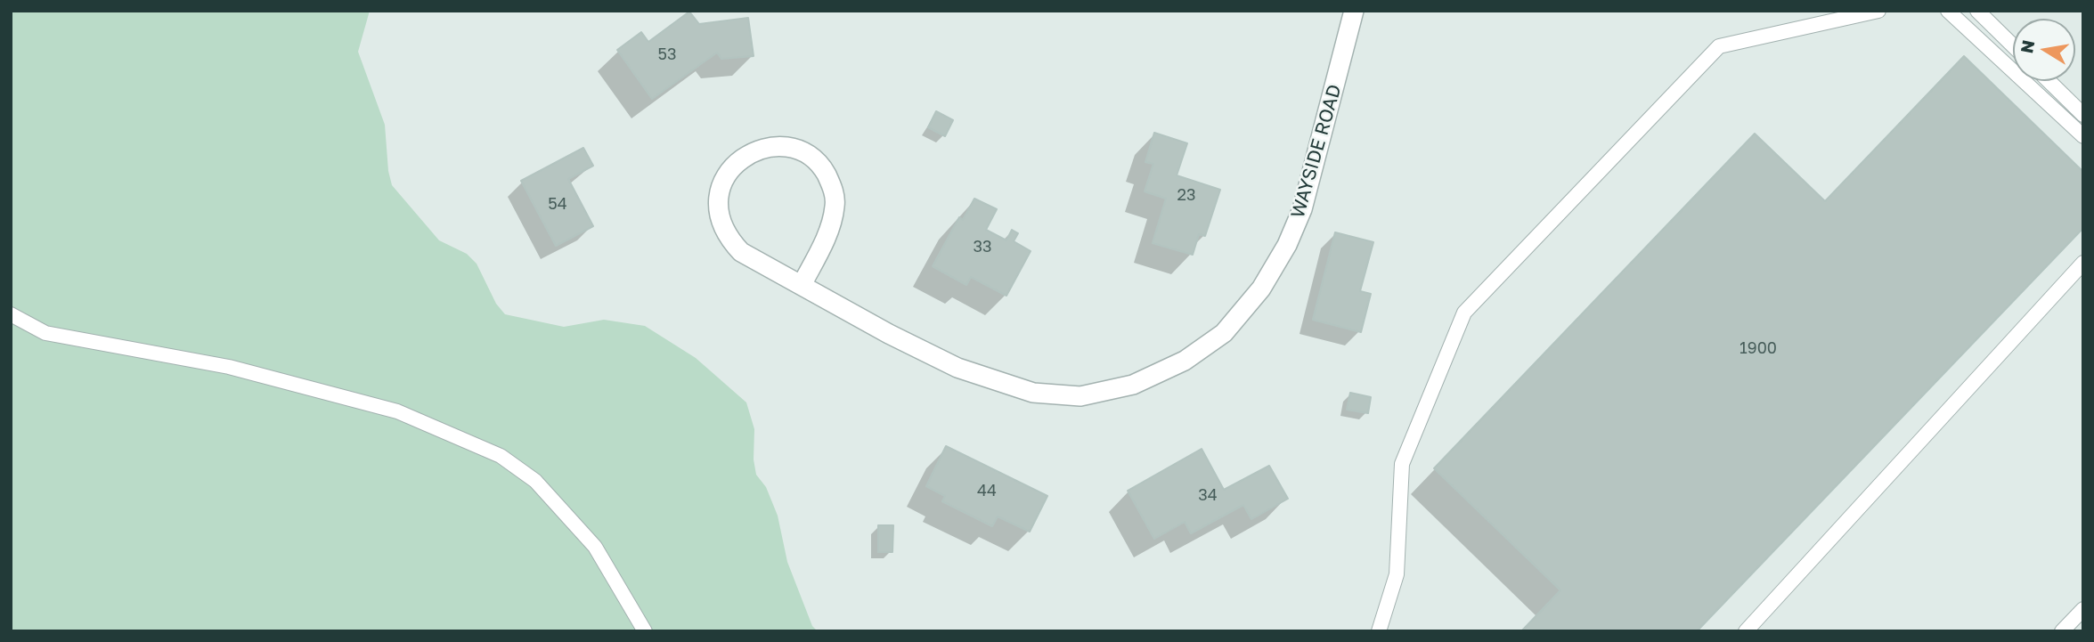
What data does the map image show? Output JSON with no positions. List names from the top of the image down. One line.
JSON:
{"streets":{"street":["WAYSIDE ROAD"]},"house_numbers":["53","23","54","33","1900","44","34"],"north":"left"}
